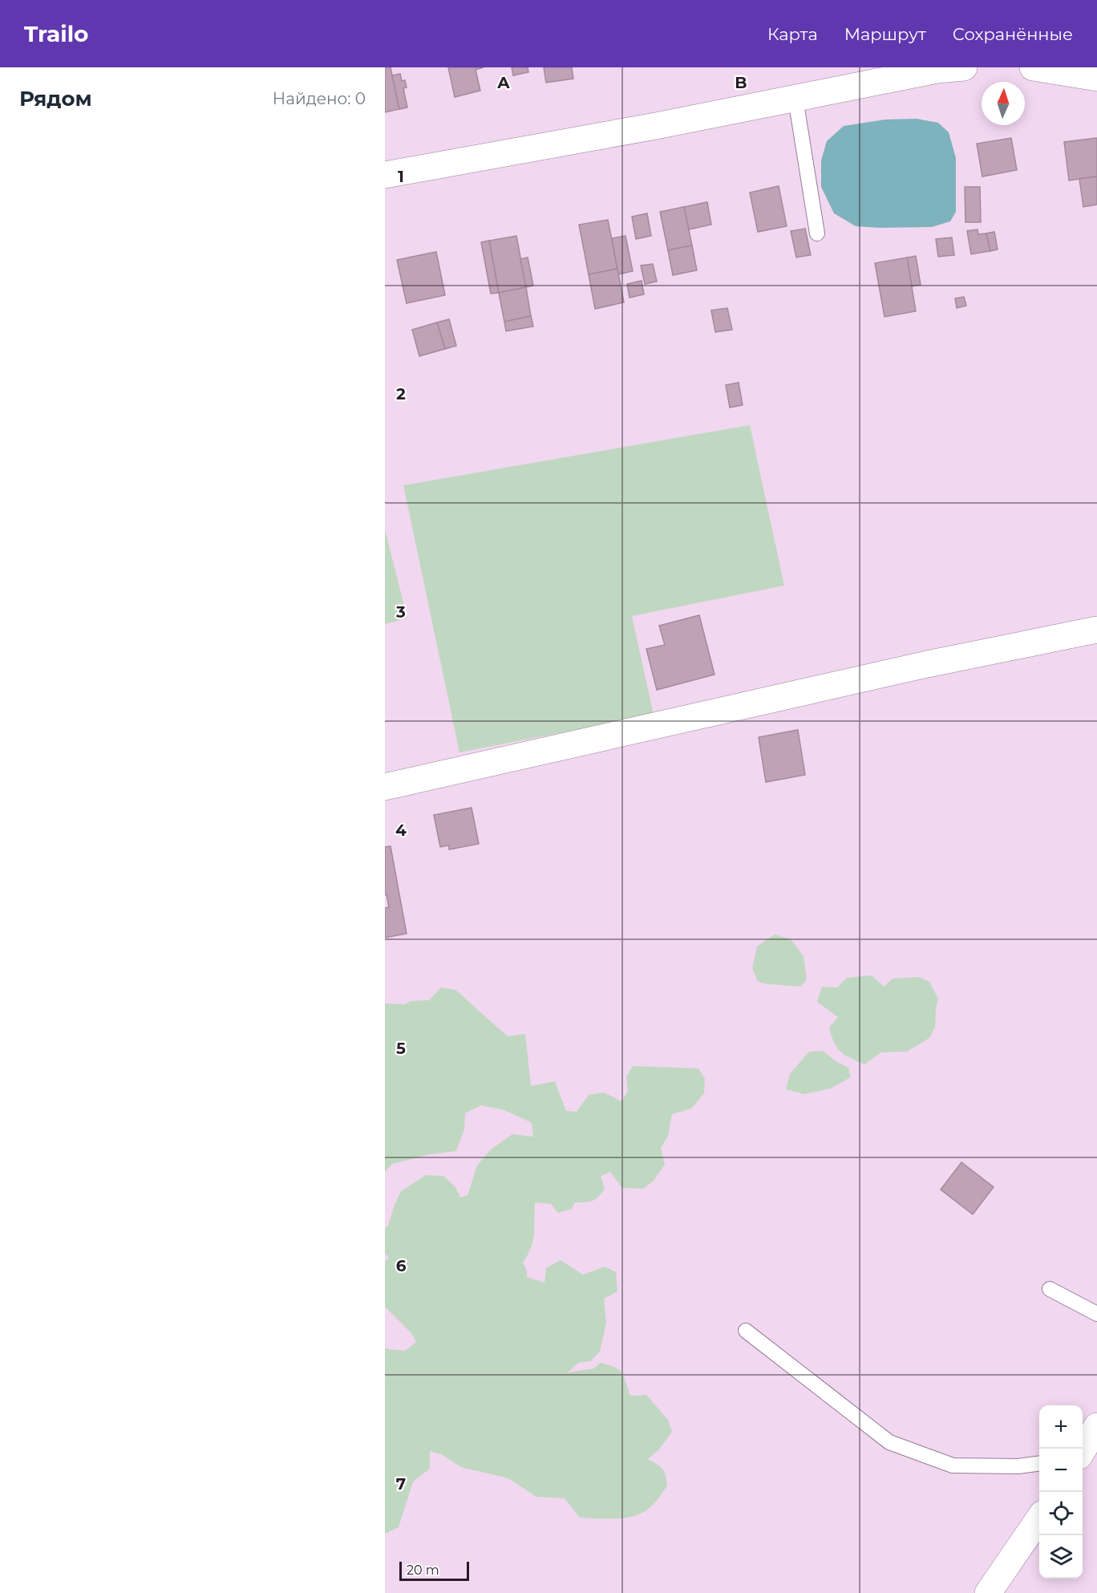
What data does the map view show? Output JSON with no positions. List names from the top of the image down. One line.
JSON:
{"scale_bar":"20 m","north":"top","page":{"header":"Trailo","nav":["Карта","Маршрут","Сохранённые"],"heading":["Рядом","Найдено: 0"],"map_buttons":["+","−"],"scale":"20 m"},"grid":{"columns":["A","B"],"rows":["1","2","3","4","5","6","7"]}}
